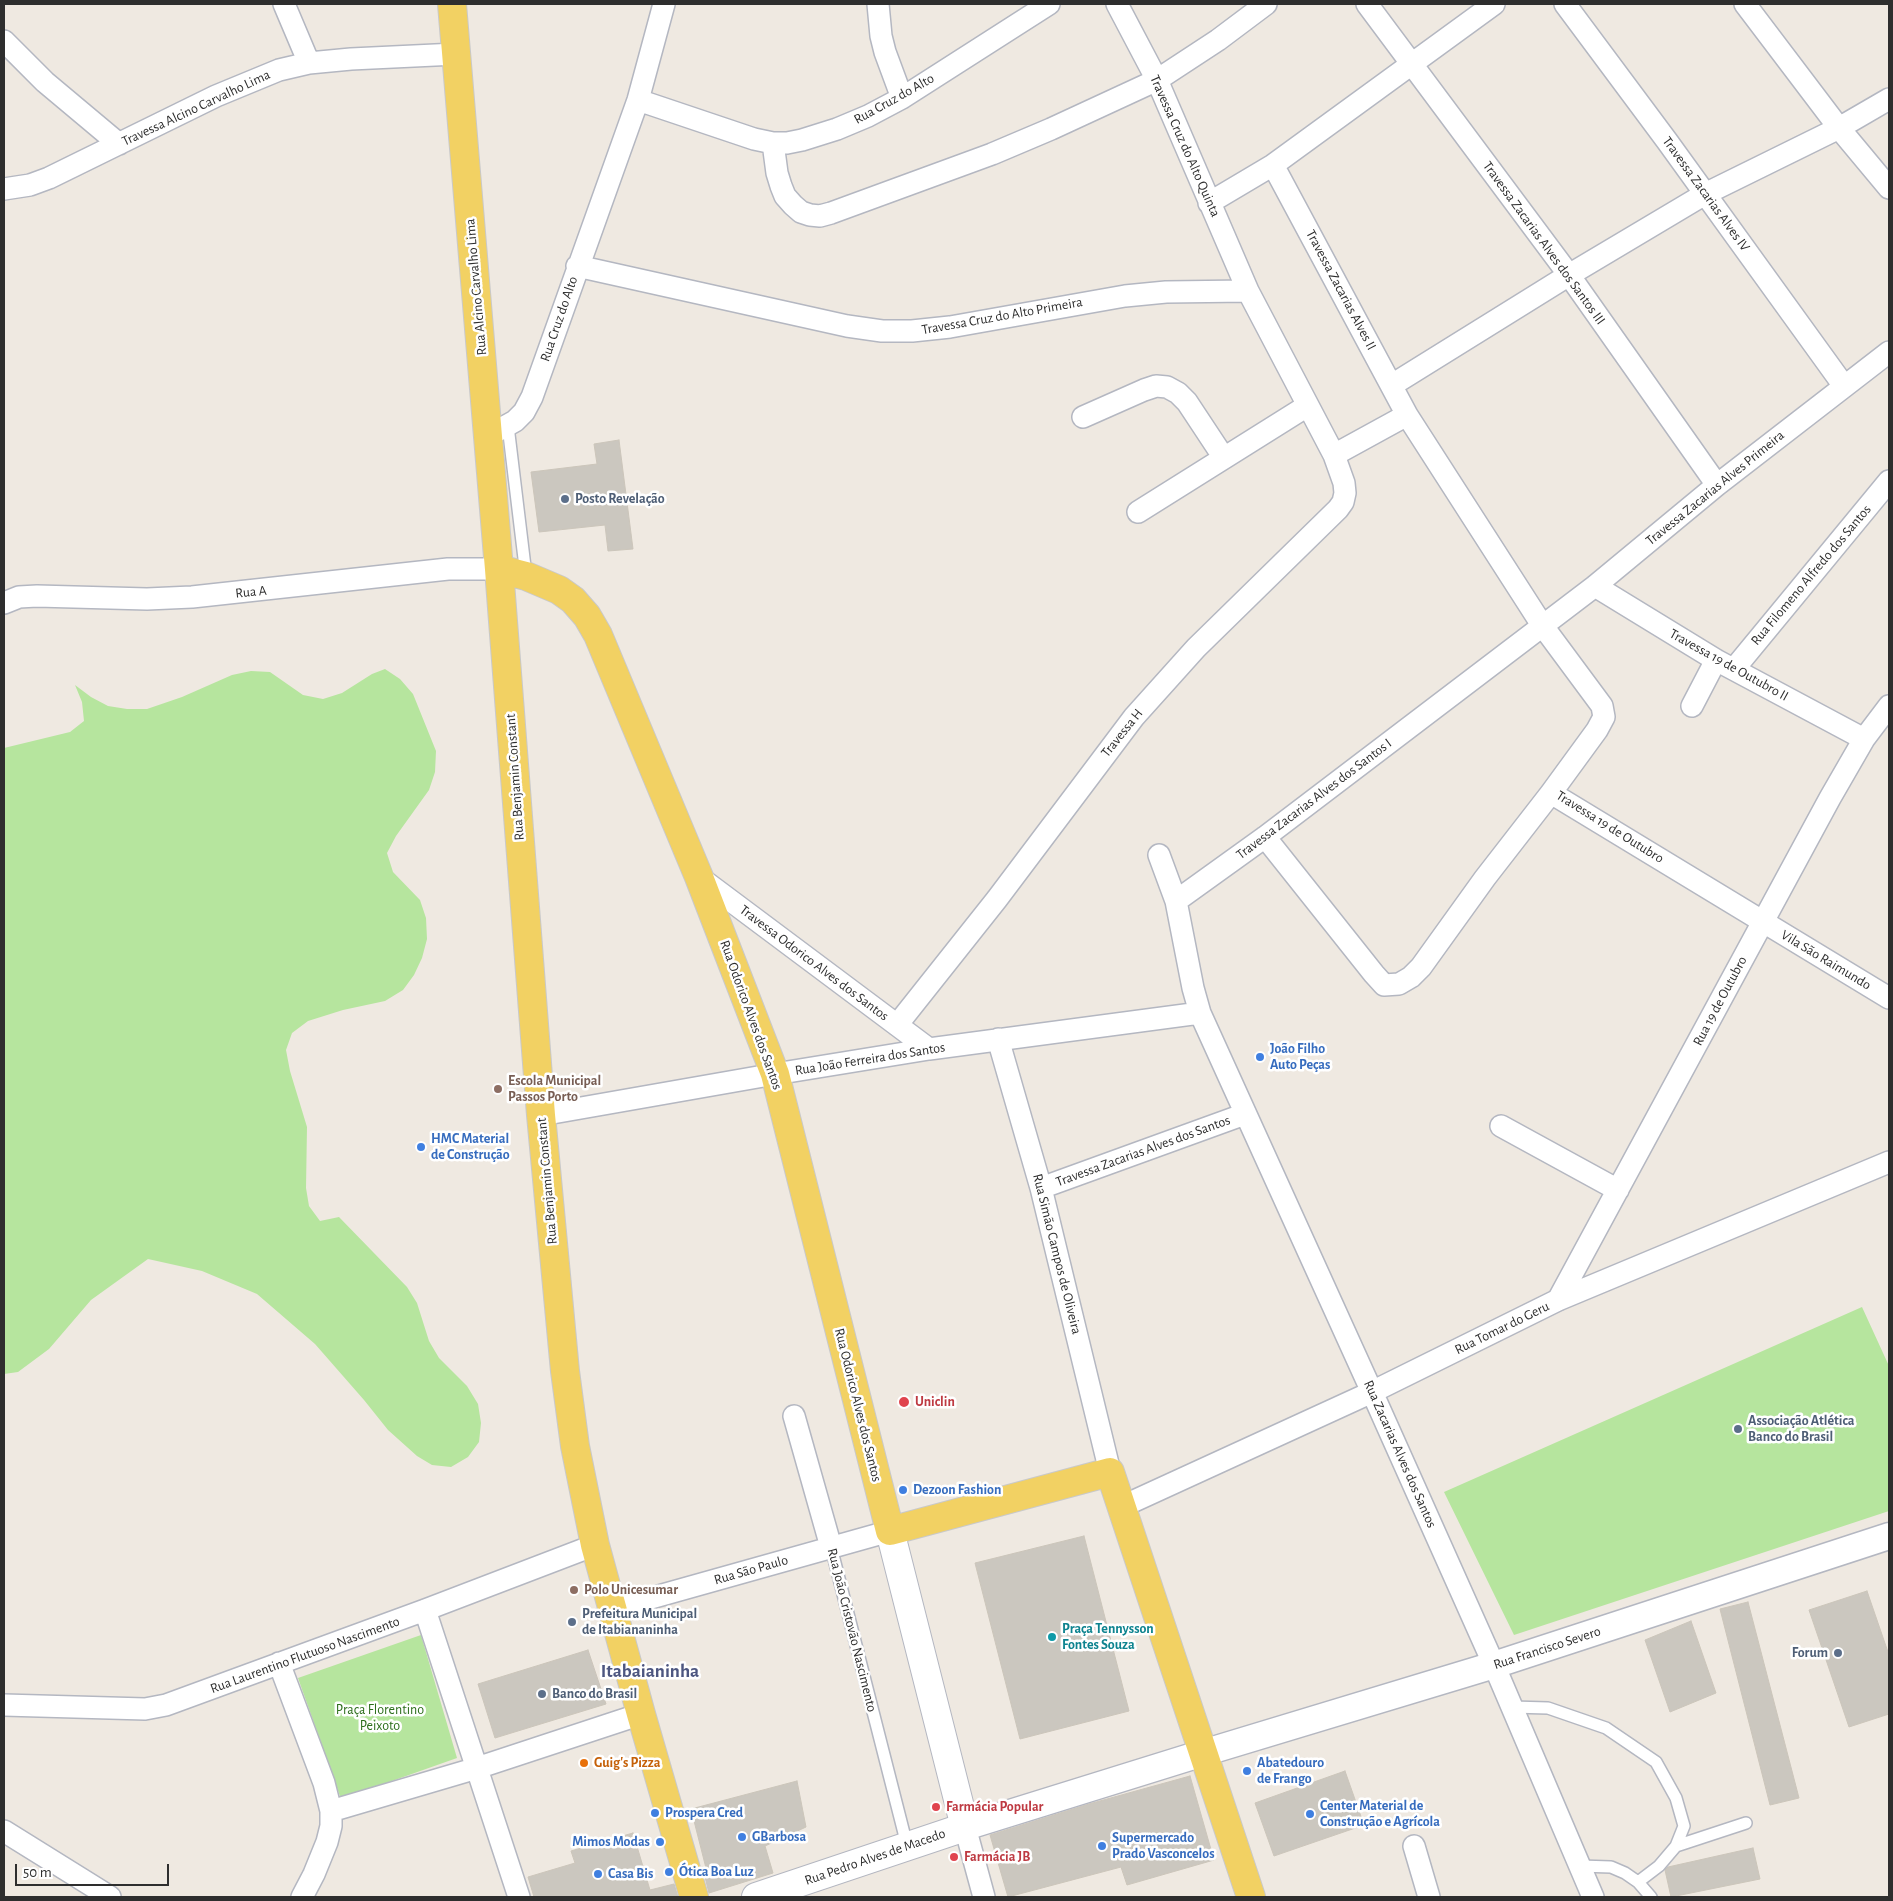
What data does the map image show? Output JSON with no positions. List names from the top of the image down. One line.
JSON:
{"streets":{"main road":["Rua Alcino Carvalho Lima","Rua Benjamin Constant","Rua Odorico Alves dos Santos","Rua Pedro Alves de Macedo"],"street":["Rua Cruz do Alto","Travessa Alcino Carvalho Lima","Travessa Cruz do Alto Quinta","Travessa Zacarias Alves IV","Travessa Zacarias Alves dos Santos III","Travessa Zacarias Alves II","Travessa Cruz do Alto Primeira","Travessa Zacarias Alves Primeira","Rua Filomeno Alfredo dos Santos","Rua A","Travessa 19 de Outubro II","Travessa H","Travessa Zacarias Alves dos Santos I","Travessa 19 de Outubro","Vila São Raimundo","Travessa Odorico Alves dos Santos","Rua 19 de Outubro","Rua João Ferreira dos Santos","Travessa Zacarias Alves dos Santos","Rua Simão Campos de Oliveira","Rua Tomar do Geru","Rua Zacarias Alves dos Santos","Rua São Paulo","Rua João Cristovão Nascimento","Rua Francisco Severo","Rua Laurentino Flutuoso Nascimento"]},"crossings":[["Rua Cruz do Alto","Rua Alcino Carvalho Lima"],["Rua Cruz do Alto","Travessa Cruz do Alto Primeira"],["Travessa Alcino Carvalho Lima","Rua Alcino Carvalho Lima"],["Travessa Cruz do Alto Quinta","Travessa Cruz do Alto Primeira"],["Travessa Zacarias Alves IV","Travessa Zacarias Alves Primeira"],["Travessa Zacarias Alves dos Santos III","Travessa Zacarias Alves Primeira"],["Rua Alcino Carvalho Lima","Rua A"],["Rua Alcino Carvalho Lima","Rua Benjamin Constant"],["Rua Alcino Carvalho Lima","Rua Odorico Alves dos Santos"],["Travessa Zacarias Alves II","Travessa 19 de Outubro"],["Travessa Zacarias Alves Primeira","Travessa 19 de Outubro II"],["Travessa Zacarias Alves Primeira","Travessa Zacarias Alves dos Santos I"],["Travessa Zacarias Alves Primeira","Travessa 19 de Outubro"],["Rua Filomeno Alfredo dos Santos","Travessa 19 de Outubro II"],["Rua A","Rua Benjamin Constant"],["Rua A","Rua Odorico Alves dos Santos"],["Travessa 19 de Outubro II","Rua 19 de Outubro"],["Travessa H","Travessa Odorico Alves dos Santos"],["Rua Benjamin Constant","Rua Odorico Alves dos Santos"],["Rua Benjamin Constant","Rua João Ferreira dos Santos"],["Rua Benjamin Constant","Rua São Paulo"],["Rua Benjamin Constant","Rua Laurentino Flutuoso Nascimento"],["Travessa Zacarias Alves dos Santos I","Travessa 19 de Outubro"],["Travessa 19 de Outubro","Vila São Raimundo"],["Travessa 19 de Outubro","Rua 19 de Outubro"],["Vila São Raimundo","Rua 19 de Outubro"],["Travessa Odorico Alves dos Santos","Rua Odorico Alves dos Santos"],["Travessa Odorico Alves dos Santos","Rua João Ferreira dos Santos"],["Rua 19 de Outubro","Rua Tomar do Geru"],["Rua Odorico Alves dos Santos","Rua João Ferreira dos Santos"],["Rua Odorico Alves dos Santos","Rua São Paulo"],["Rua João Ferreira dos Santos","Rua Simão Campos de Oliveira"],["Rua João Ferreira dos Santos","Rua Zacarias Alves dos Santos"],["Travessa Zacarias Alves dos Santos","Rua Simão Campos de Oliveira"],["Travessa Zacarias Alves dos Santos","Rua Zacarias Alves dos Santos"],["Rua Tomar do Geru","Rua Zacarias Alves dos Santos"],["Rua Zacarias Alves dos Santos","Rua Francisco Severo"],["Rua São Paulo","Rua João Cristovão Nascimento"],["Rua João Cristovão Nascimento","Rua Pedro Alves de Macedo"]],"districts":["Itabaianinha"],"parks":["Praça Florentino Peixoto"],"places":["Posto Revelação","João Filho Auto Peças","Escola Municipal Passos Porto","HMC Material de Construção","Uniclin","Associação Atlética Banco do Brasil","Dezoon Fashion","Polo Unicesumar","Prefeitura Municipal de Itabiananinha","Praça Tennysson Fontes Souza","Forum","Banco do Brasil","Guig's Pizza","Abatedouro de Frango","Farmácia Popular","Prospera Cred","Center Material de Construção e Agrícola","GBarbosa","Mimos Modas","Supermercado Prado Vasconcelos","Farmácia JB","Ótica Boa Luz","Casa Bis"],"scale_bar":"50 m"}
